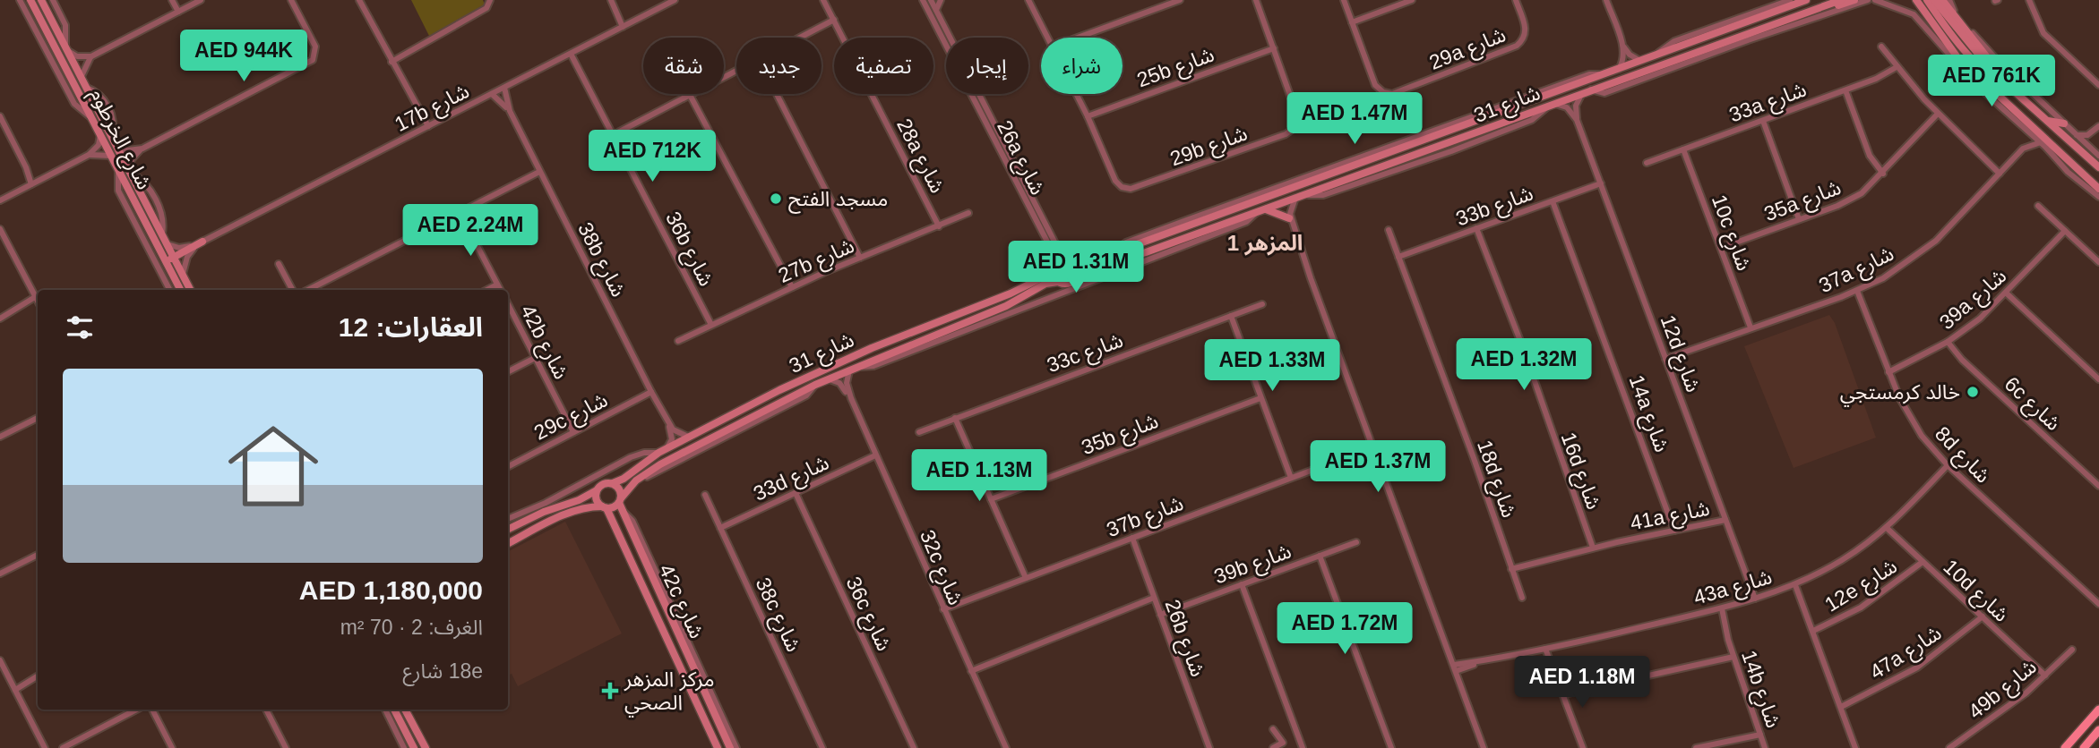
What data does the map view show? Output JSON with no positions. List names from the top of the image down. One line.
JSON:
{"streets":{"street":["29a شارع","25b شارع","33a شارع","شارع 31","17b شارع","شارع الخرطوم","29b شارع","28a شارع","26a شارع","35a شارع","33b شارع","10c شارع","36b شارع","38b شارع","27b شارع","37a شارع","39a شارع","42b شارع","33c شارع","12d شارع","6c شارع","14a شارع","29c شارع","35b شارع","8d شارع","16d شارع","33d شارع","18d شارع","41a شارع","37b شارع","39b شارع","32c شارع","12e شارع","43a شارع","10d شارع","42c شارع","36c شارع","38c شارع","26b شارع","47a شارع","14b شارع","49b شارع"]},"crossings":[["25b شارع","29b شارع"],["33a شارع","10c شارع"],["شارع 31","26a شارع"],["شارع 31","38b شارع"],["شارع 31","32c شارع"],["شارع 31","42c شارع"],["17b شارع","شارع الخرطوم"],["17b شارع","36b شارع"],["17b شارع","38b شارع"],["28a شارع","27b شارع"],["35a شارع","10c شارع"],["33b شارع","12d شارع"],["33b شارع","14a شارع"],["33b شارع","16d شارع"],["33b شارع","18d شارع"],["10c شارع","37a شارع"],["36b شارع","27b شارع"],["38b شارع","29c شارع"],["37a شارع","12d شارع"],["37a شارع","8d شارع"],["39a شارع","6c شارع"],["39a شارع","8d شارع"],["42b شارع","29c شارع"],["12d شارع","41a شارع"],["12d شارع","43a شارع"],["14a شارع","41a شارع"],["8d شارع","43a شارع"],["16d شارع","41a شارع"],["33d شارع","32c شارع"],["33d شارع","36c شارع"],["33d شارع","38c شارع"],["18d شارع","41a شارع"],["37b شارع","32c شارع"],["37b شارع","26b شارع"],["39b شارع","26b شارع"],["12e شارع","43a شارع"],["12e شارع","10d شارع"],["12e شارع","47a شارع"],["43a شارع","10d شارع"],["43a شارع","14b شارع"],["10d شارع","47a شارع"],["10d شارع","49b شارع"]],"districts":["المزهر 1"],"places":{"other":["مسجد الفتح","خالد كرمستجي"],"health":["مركز المزهر الصحي"]},"page":{"price":["AED 944K","AED 761K","AED 1.47M","AED 712K","AED 2.24M","AED 1.31M","AED 1.32M","AED 1.33M","AED 1.37M","AED 1.13M","AED 1.72M","AED 1.18M"],"chip":["شراء","إيجار","تصفية","جديد","شقة"],"heading":"العقارات: 12","list":[{"name":"AED 1,180,000","note":"الغرف: 2 · 70 m² · 18e شارع"}]}}
